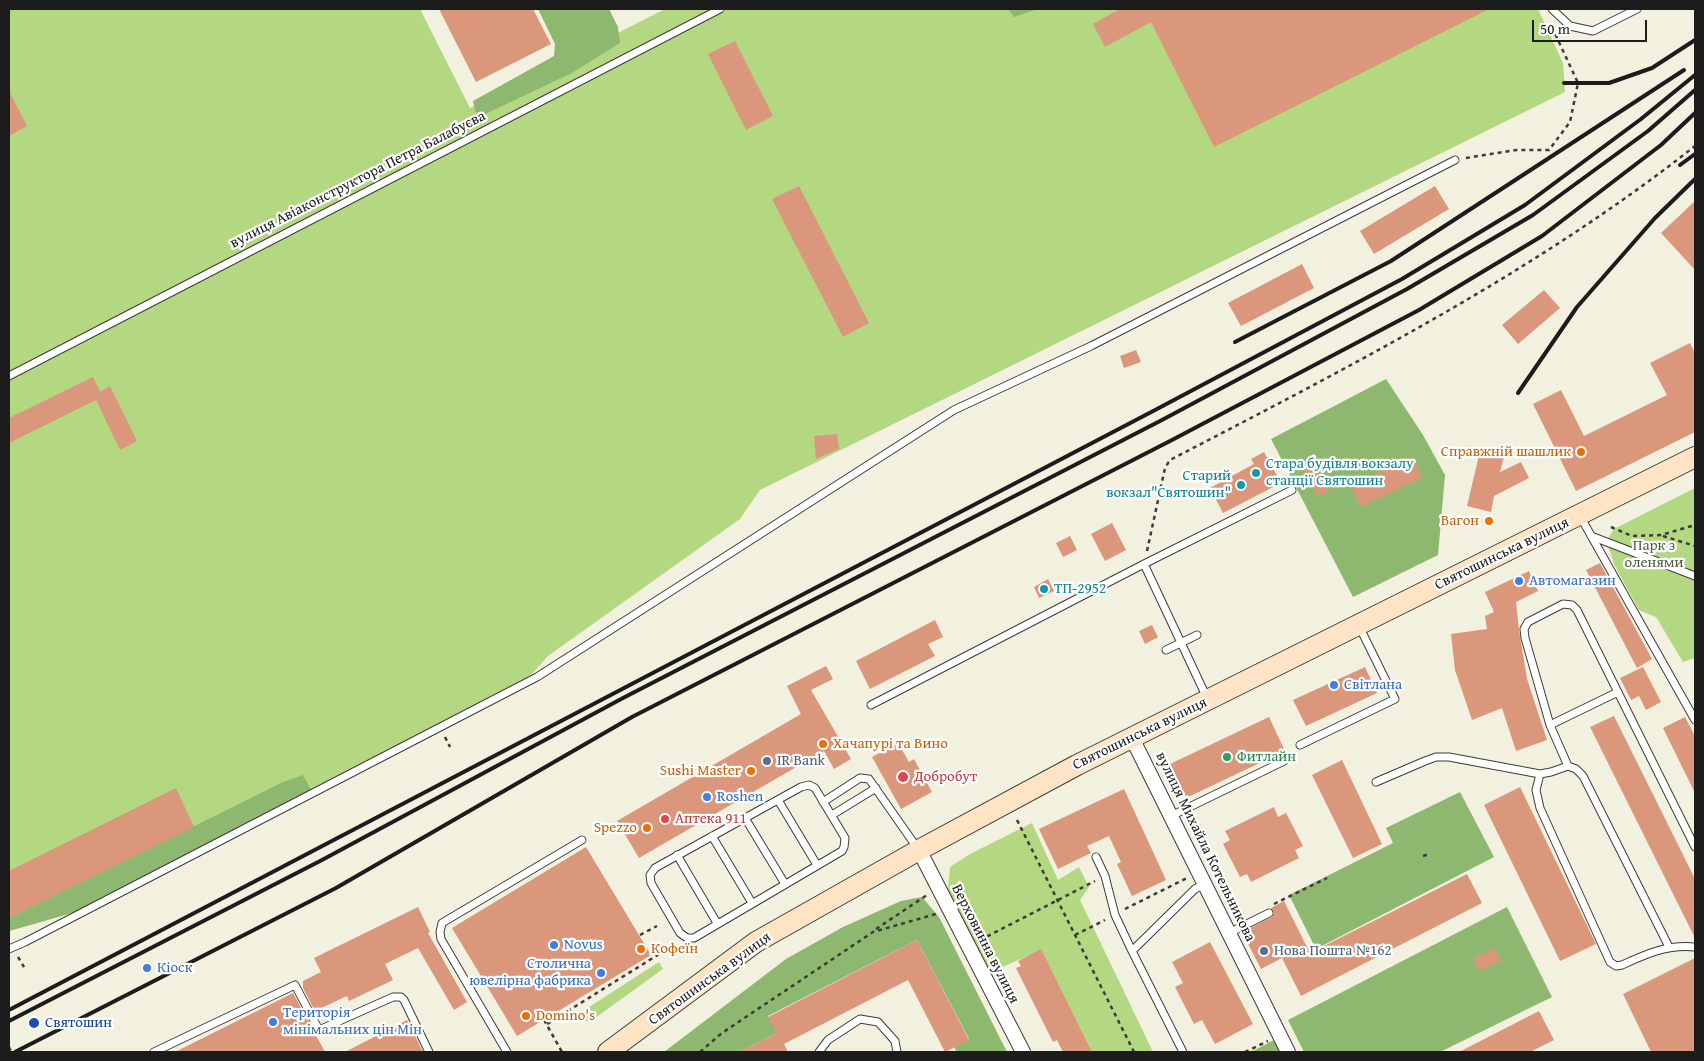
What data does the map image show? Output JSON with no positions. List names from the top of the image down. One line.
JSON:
{"streets":{"main road":["Святошинська вулиця"],"street":["вулиця Михайла Котельникова","Верховинна вулиця"],"lane":["вулиця Авіаконструктора Петра Балабуєва"]},"crossings":[["Святошинська вулиця","вулиця Михайла Котельникова"],["Святошинська вулиця","Верховинна вулиця"]],"parks":["Парк з оленями"],"places":["Справжній шашлик","Стара будівля вокзалу станції Святошин","Старий вокзал\"Святошин\"","Вагон","Автомагазин","ТП-2952","Світлана","Хачапурі та Вино","Фитлайн","IR Bank","Sushi Master","Добробут","Roshen","Аптека 911","Spezzo","Novus","Кофеїн","Нова Пошта №162","Кіоск","Столична ювелірна фабрика","Domino's","Територія мінімальних цін Мін","Святошин"],"scale_bar":"50 m"}
